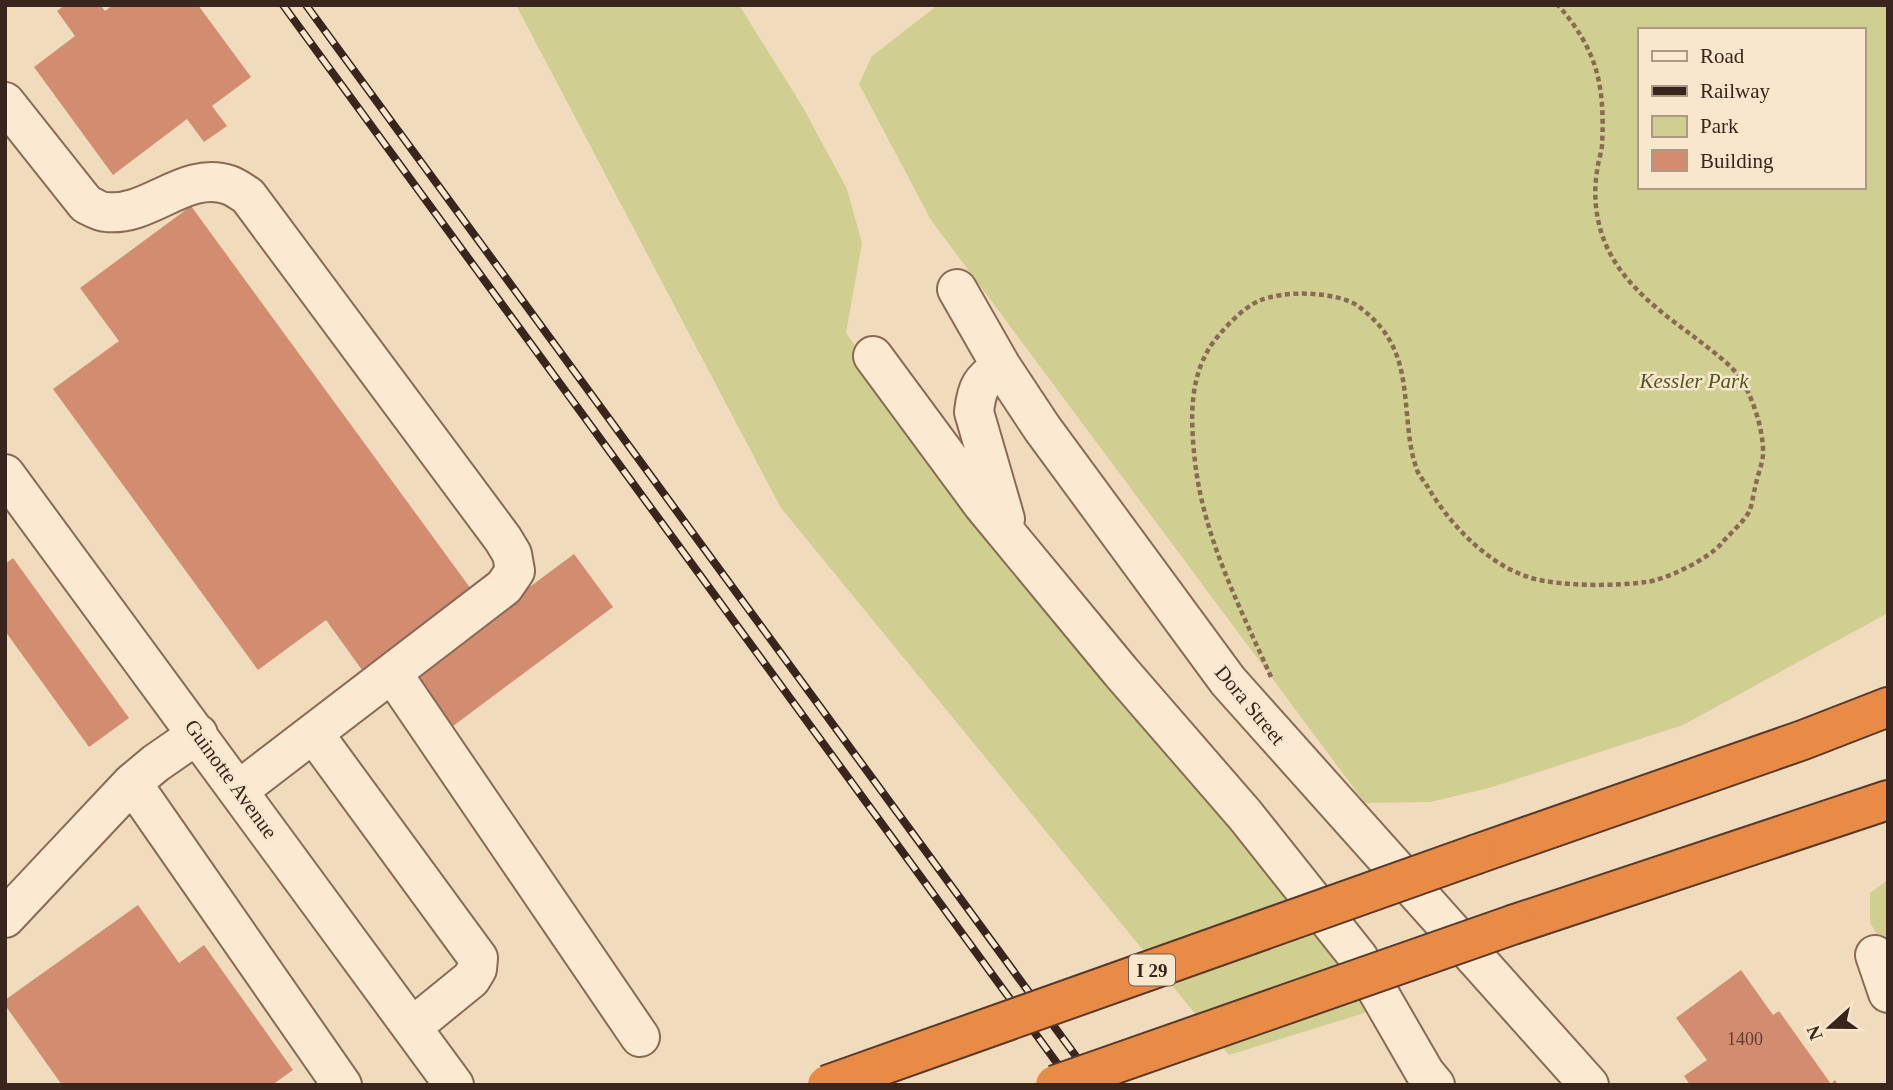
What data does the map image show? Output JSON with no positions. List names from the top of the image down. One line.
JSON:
{"streets":{"highway":["I 29"],"street":["Dora Street","Guinotte Avenue"]},"parks":["Kessler Park"],"house_numbers":["1400"],"legend":["Road","Railway","Park","Building"],"north":"left"}
